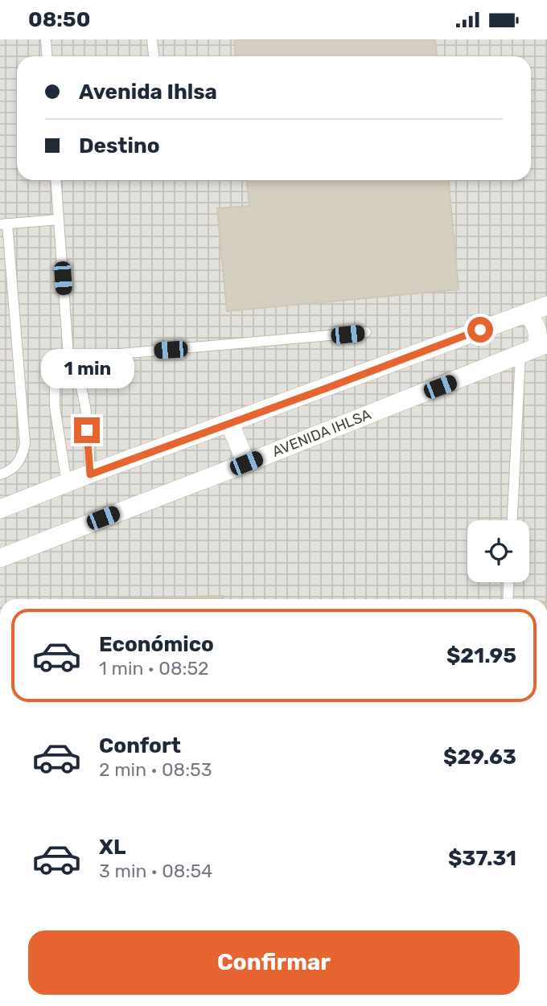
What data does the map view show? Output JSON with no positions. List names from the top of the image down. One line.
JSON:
{"streets":{"street":["AVENIDA IHLSA"]},"page":{"status":"08:50","banner":["Avenida Ihlsa","Destino"],"bubble":"1 min","list":[{"name":"Económico","note":"1 min · 08:52","value":"$21.95"},{"name":"Confort","note":"2 min · 08:53","value":"$29.63"},{"name":"XL","note":"3 min · 08:54","value":"$37.31"}],"buttons":"Confirmar"}}
